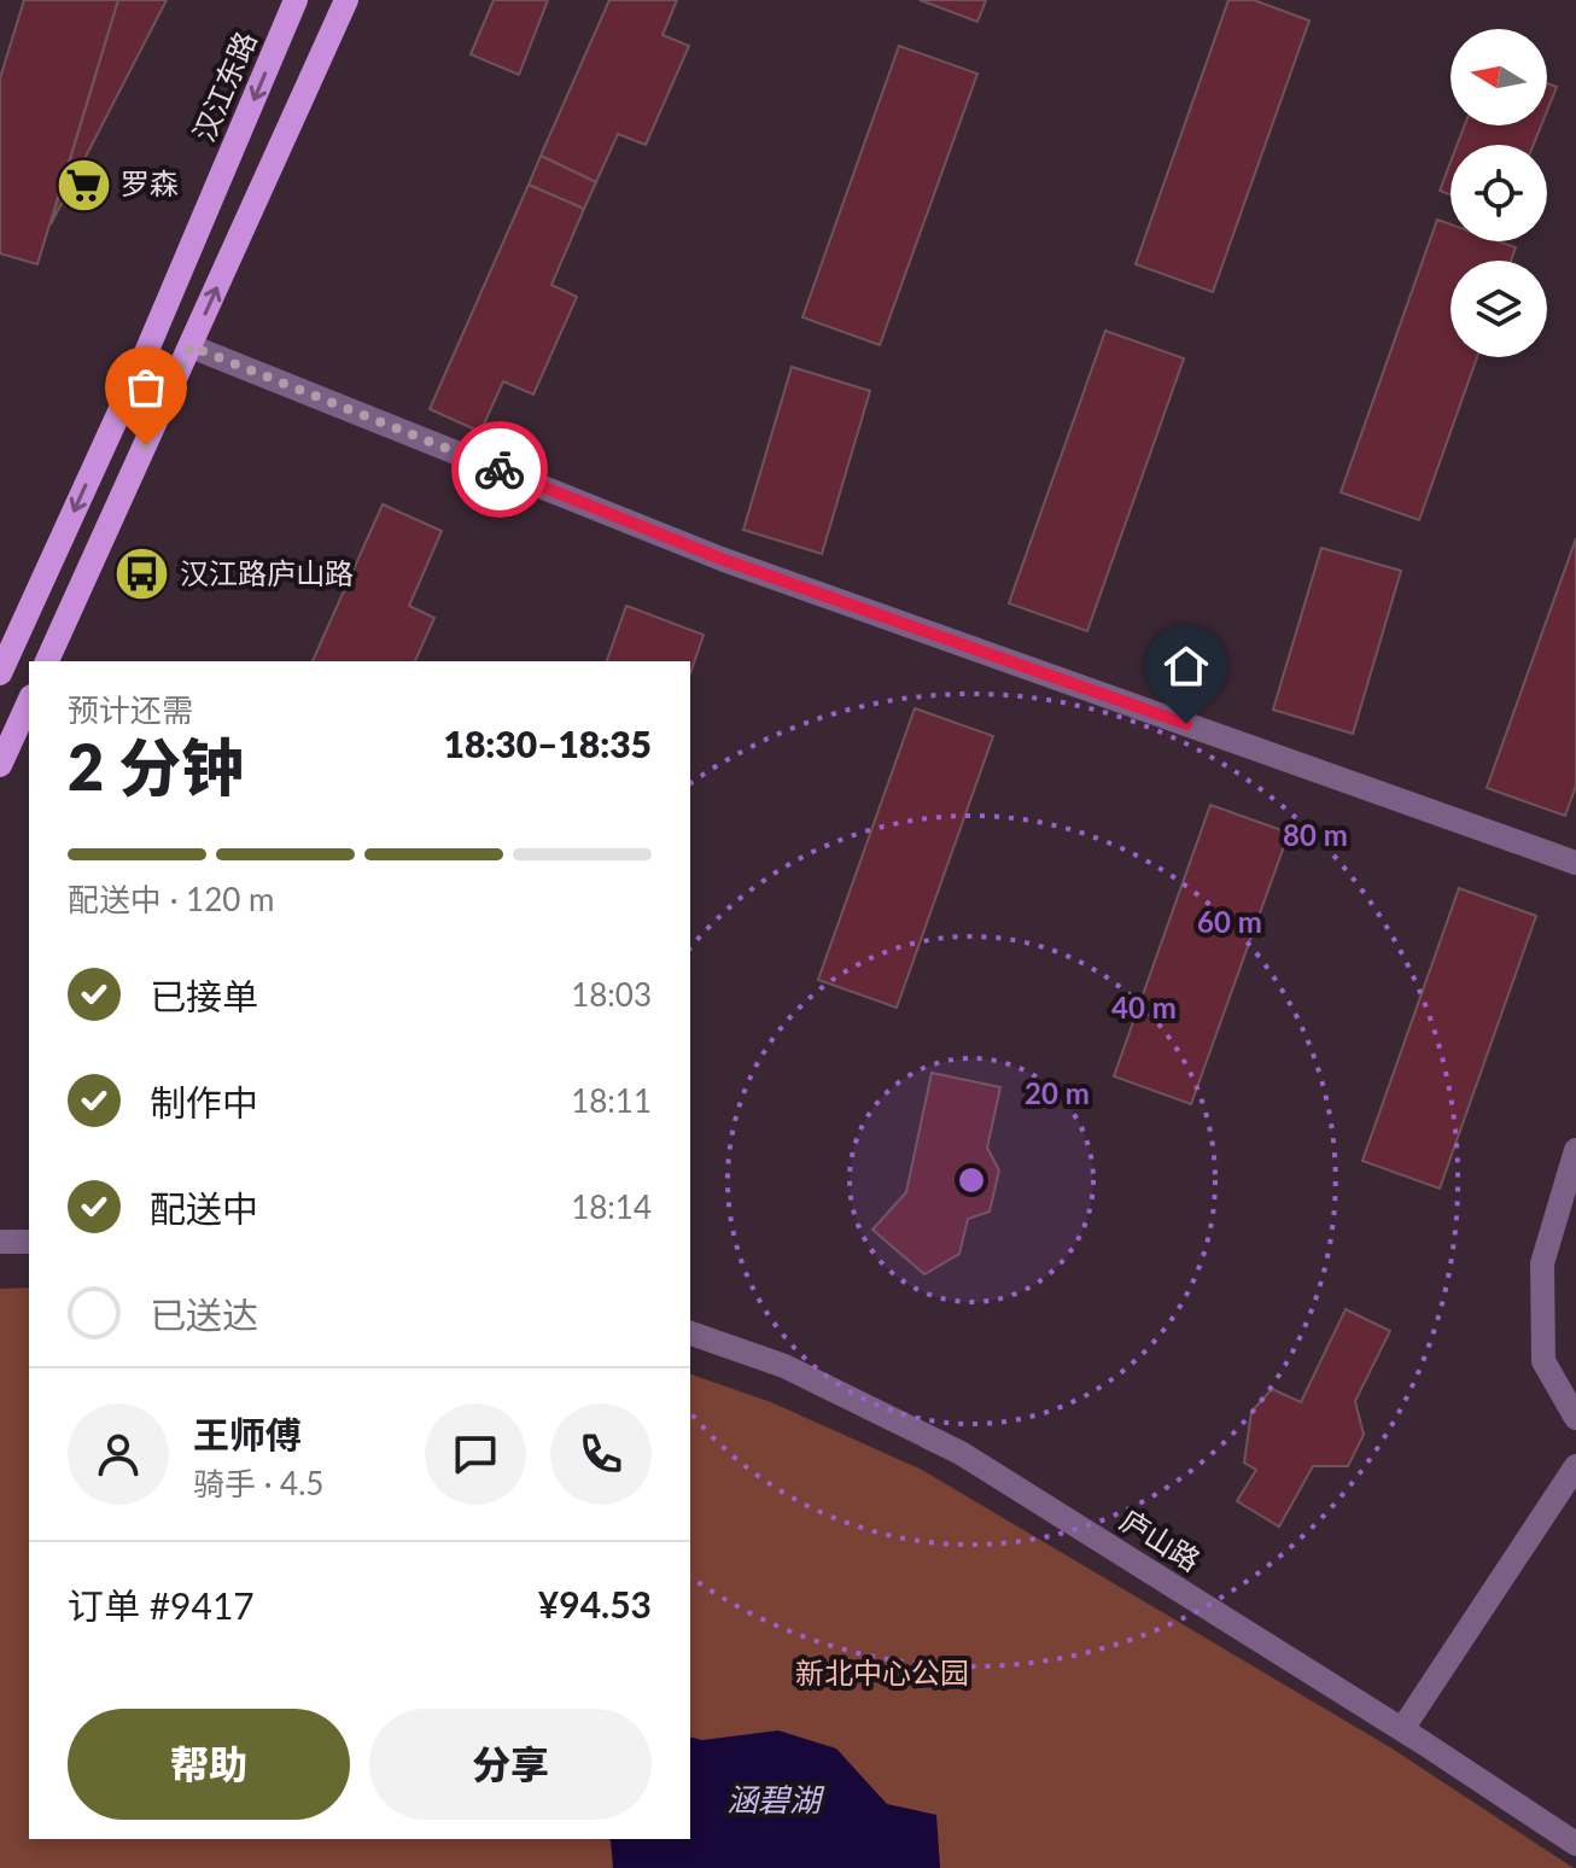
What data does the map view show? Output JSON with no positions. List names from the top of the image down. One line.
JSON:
{"streets":{"main road":["汉江东路"],"street":["庐山路"]},"water":["涵碧湖"],"parks":["新北中心公园"],"places":{"supermarket":["罗森"],"bus stop":["汉江路庐山路"]},"north":"left","page":{"heading":["2 分钟","预计还需","18:30–18:35"],"panel":["王师傅","骑手 · 4.5","订单 #9417","¥94.53"],"bar":"配送中 · 120 m","list":[["已接单","18:03"],["制作中","18:11"],["配送中","18:14"],"已送达"],"buttons":["帮助","分享"]},"rings":["80 m","60 m","40 m","20 m"]}
